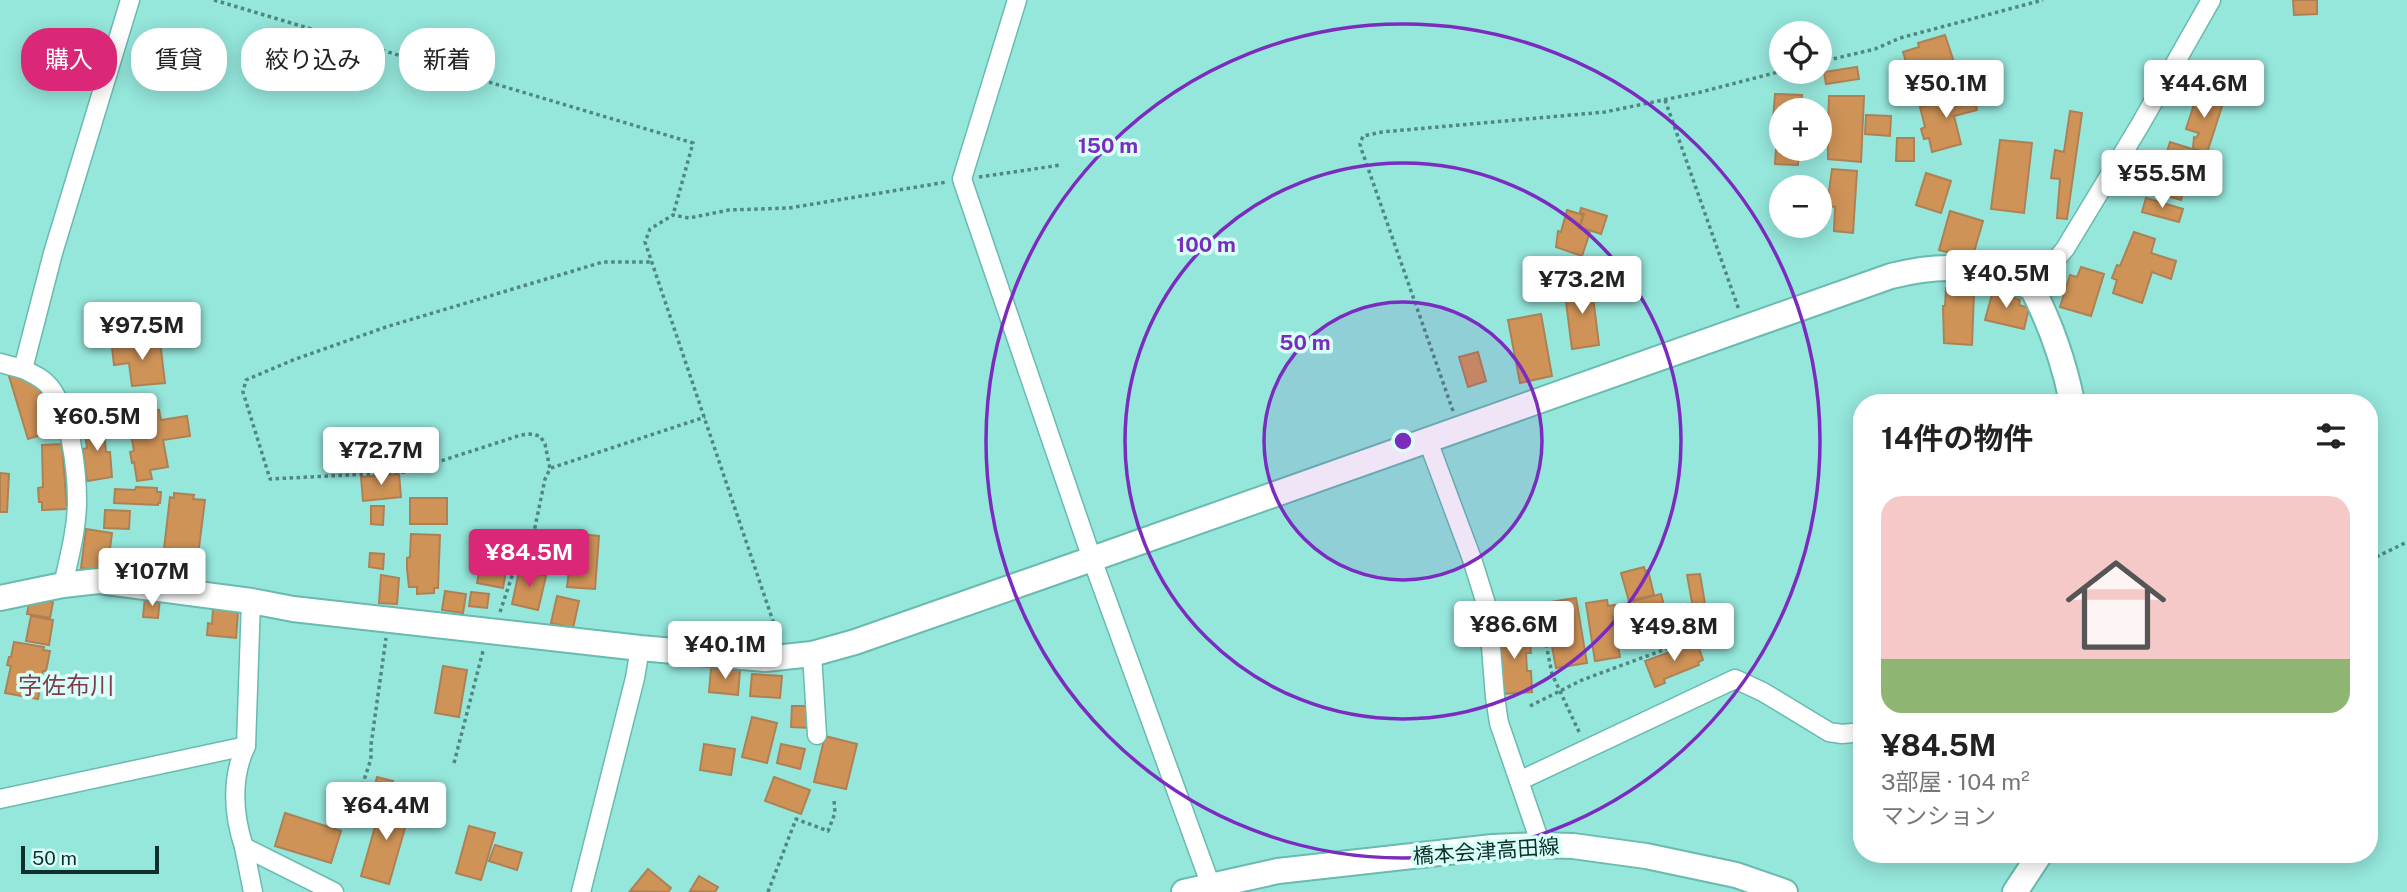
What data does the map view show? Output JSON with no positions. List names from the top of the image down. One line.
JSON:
{"streets":{"street":["橋本会津高田線"]},"districts":["字佐布川"],"scale_bar":"50 m","page":{"map_buttons":["+","−"],"chip":["購入","賃貸","絞り込み","新着"],"price":["¥50.1M","¥44.6M","¥55.5M","¥40.5M","¥73.2M","¥97.5M","¥60.5M","¥72.7M","¥84.5M","¥107M","¥86.6M","¥49.8M","¥40.1M","¥64.4M"],"heading":"14件の物件","list":[{"name":"¥84.5M","note":"3部屋 · 104 m² · マンション"}],"scale":"50 m"},"rings":["150 m","100 m","50 m"]}
